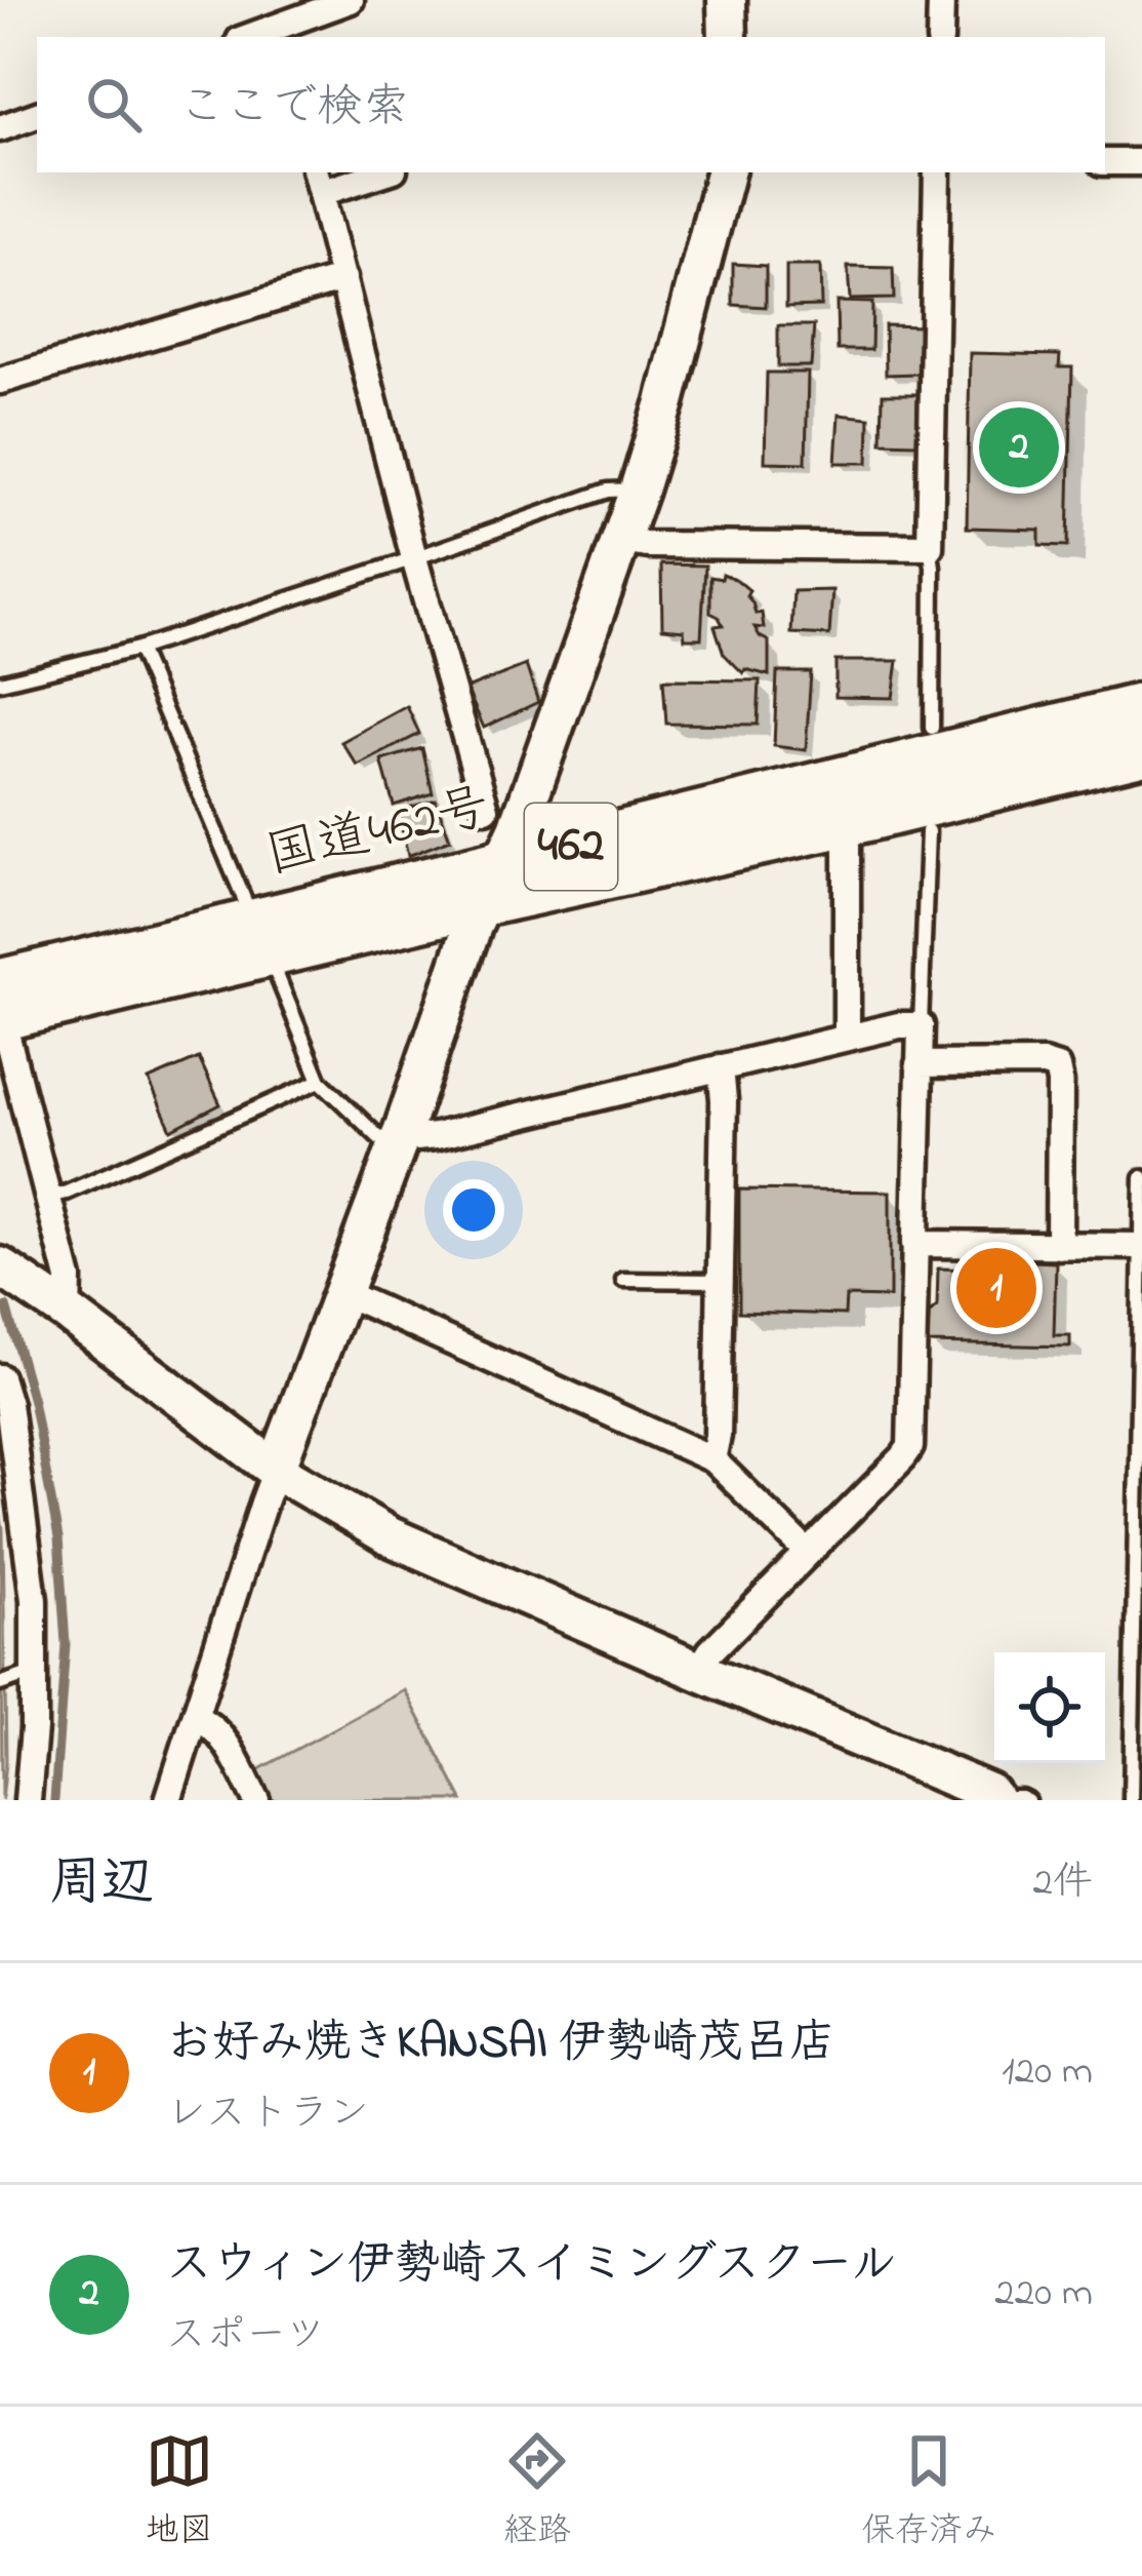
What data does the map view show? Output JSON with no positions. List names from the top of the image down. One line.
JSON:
{"streets":{"highway":["国道462号","462"]},"page":{"search":"ここで検索","pins":["2","1"],"heading":["周辺","2件"],"list":[{"mark":"1","name":"お好み焼きKANSAI 伊勢崎茂呂店","note":"レストラン","value":"120 m"},{"mark":"2","name":"スウィン伊勢崎スイミングスクール","note":"スポーツ","value":"220 m"}],"nav":["地図","経路","保存済み"]}}
